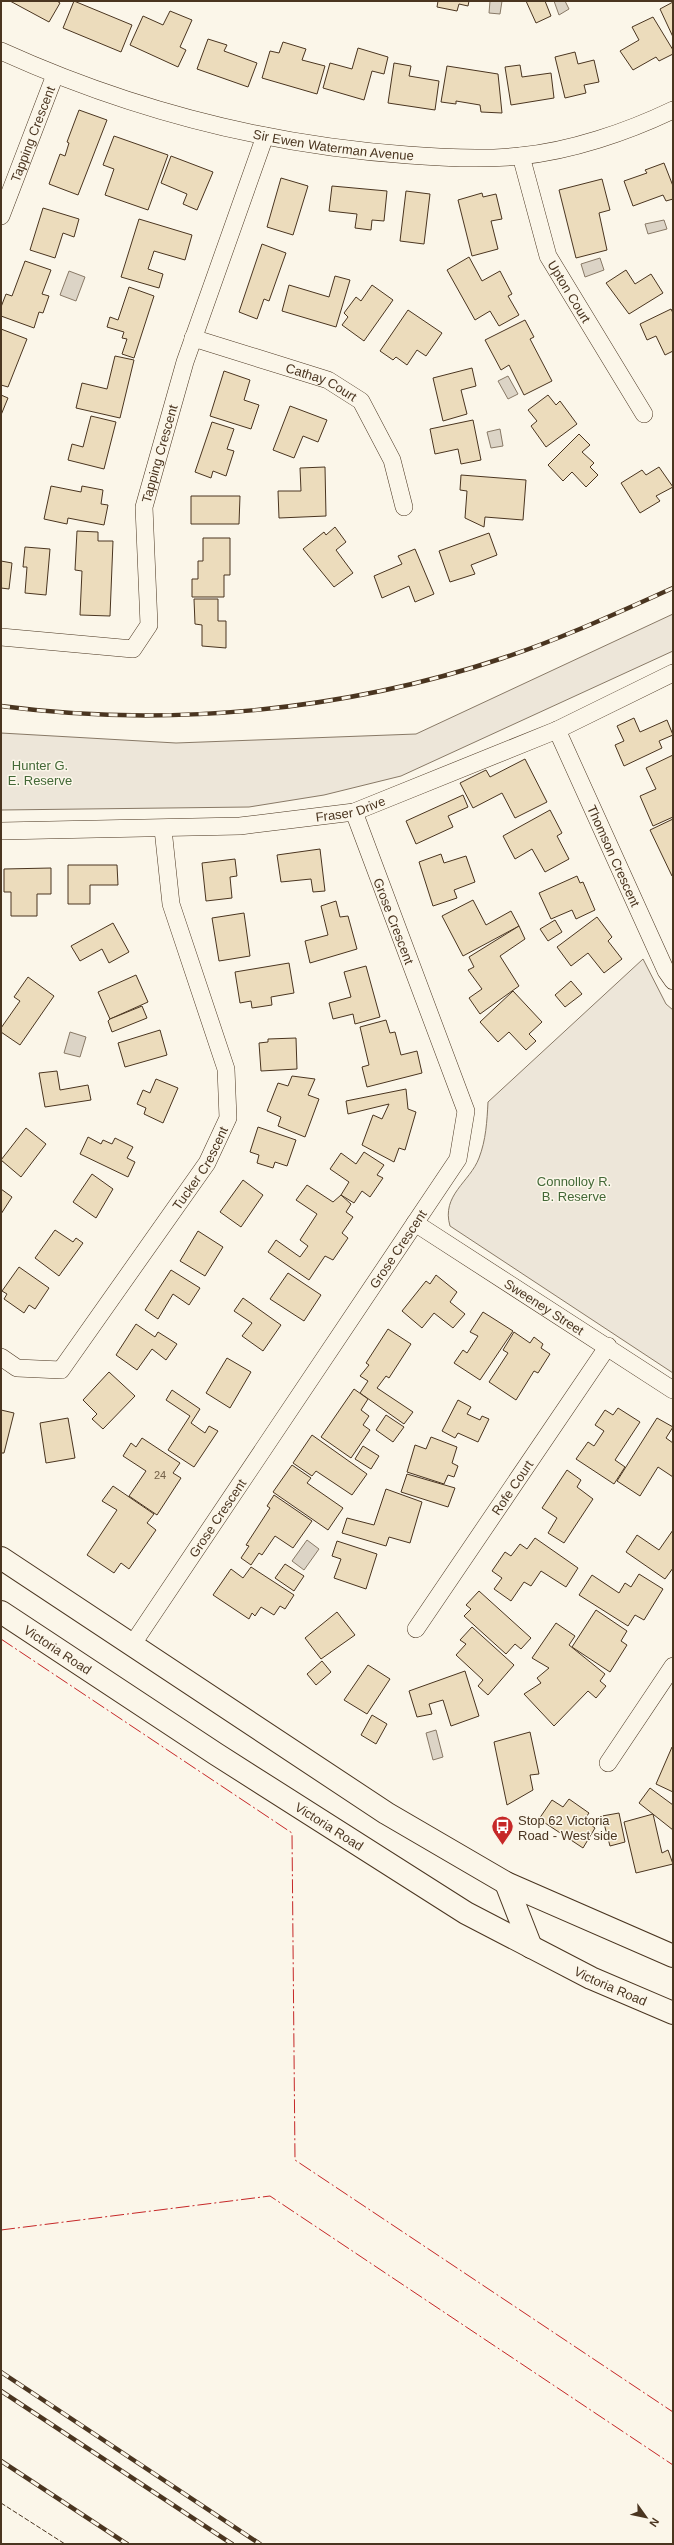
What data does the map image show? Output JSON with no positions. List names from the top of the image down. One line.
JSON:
{"streets":{"highway":["Victoria Road"],"street":["Tapping Crescent","Sir Ewen Waterman Avenue","Upton Court","Cathay Court","Fraser Drive","Thomson Crescent","Grose Crescent","Tucker Crescent","Sweeney Street","Rofe Court"]},"crossings":[["Tapping Crescent","Sir Ewen Waterman Avenue"],["Tapping Crescent","Cathay Court"],["Sir Ewen Waterman Avenue","Upton Court"],["Fraser Drive","Thomson Crescent"],["Fraser Drive","Grose Crescent"],["Fraser Drive","Tucker Crescent"],["Grose Crescent","Sweeney Street"],["Sweeney Street","Rofe Court"]],"parks":["Hunter G. E. Reserve","Connolloy R. B. Reserve"],"places":{"bus stop":["Stop 62 Victoria Road - West side"]},"house_numbers":["24"],"north":"bottom right"}
